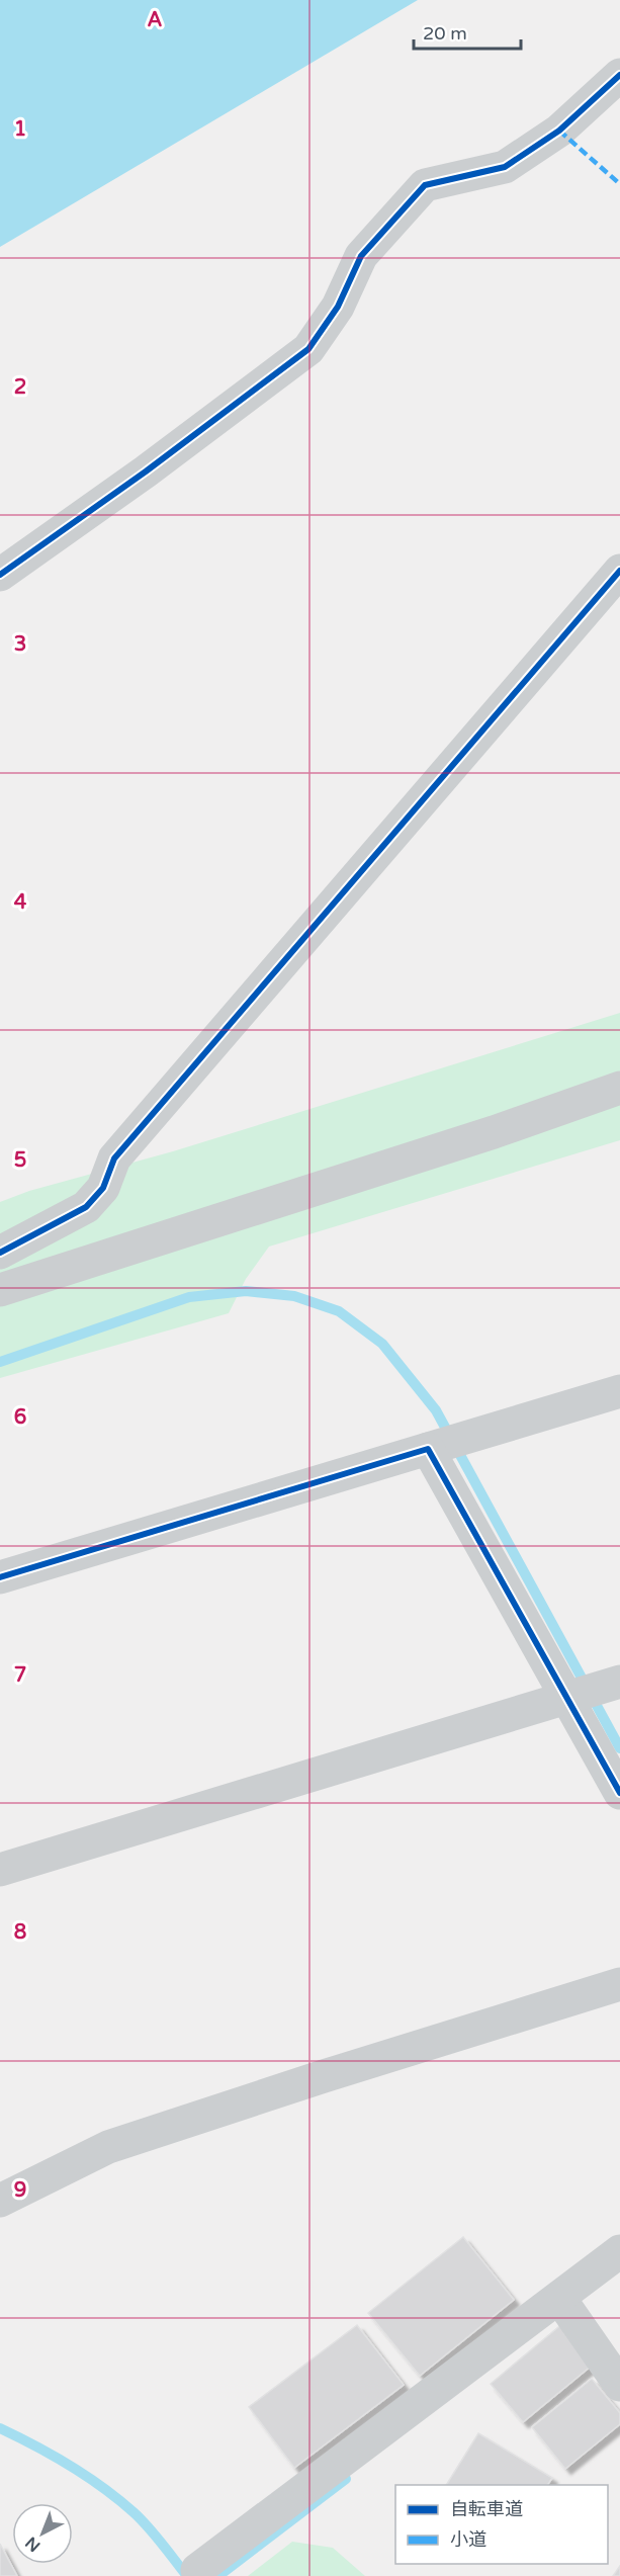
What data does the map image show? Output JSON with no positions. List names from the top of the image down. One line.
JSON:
{"legend":["自転車道","小道"],"scale_bar":"20 m","north":"bottom left","grid":{"columns":["A"],"rows":["1","2","3","4","5","6","7","8","9"]}}
